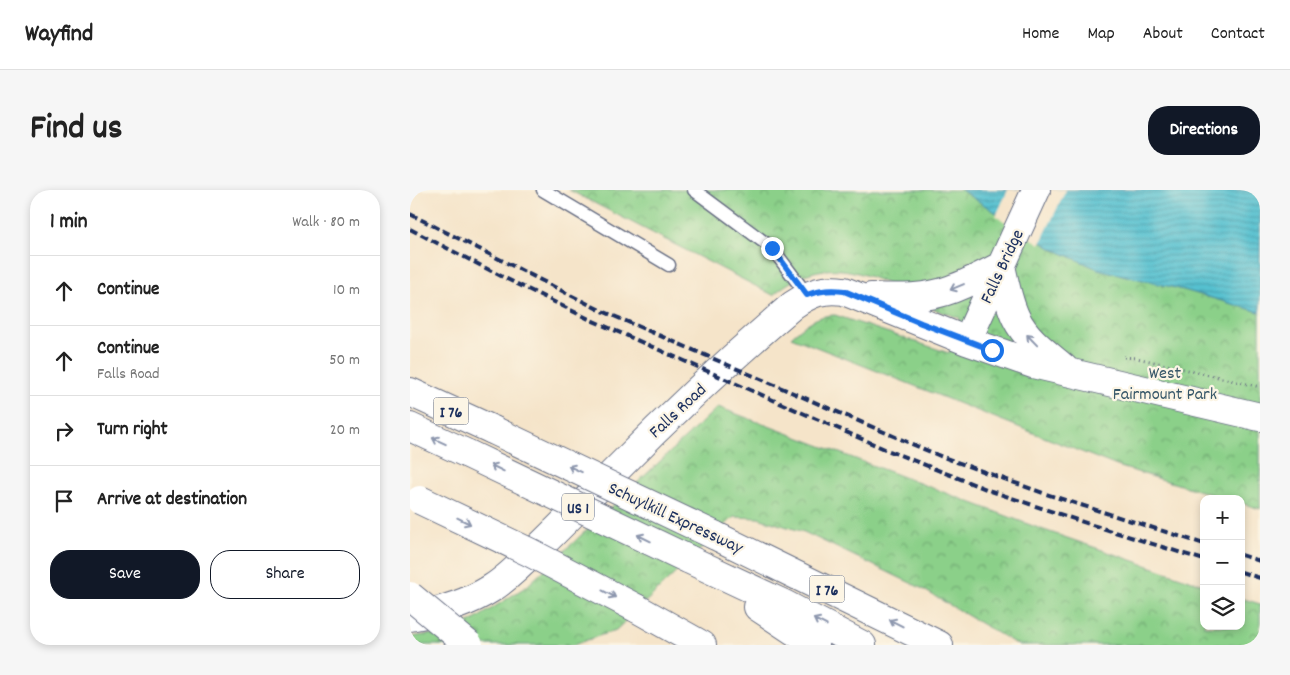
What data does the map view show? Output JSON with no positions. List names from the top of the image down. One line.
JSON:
{"streets":{"main road":["Falls Bridge","Falls Road","I 76","US 1","Schuylkill Expressway"]},"crossings":[["Falls Bridge","Falls Road"]],"parks":["West Fairmount Park"],"page":{"header":"Wayfind","nav":["Home","Map","About","Contact"],"title":"Find us","buttons":["Directions",["Save","Share"]],"heading":["1 min","Walk · 80 m"],"list":[["Continue","10 m"],["Continue","Falls Road","50 m"],["Turn right","20 m"],"Arrive at destination"],"map_buttons":["+","−"]}}
